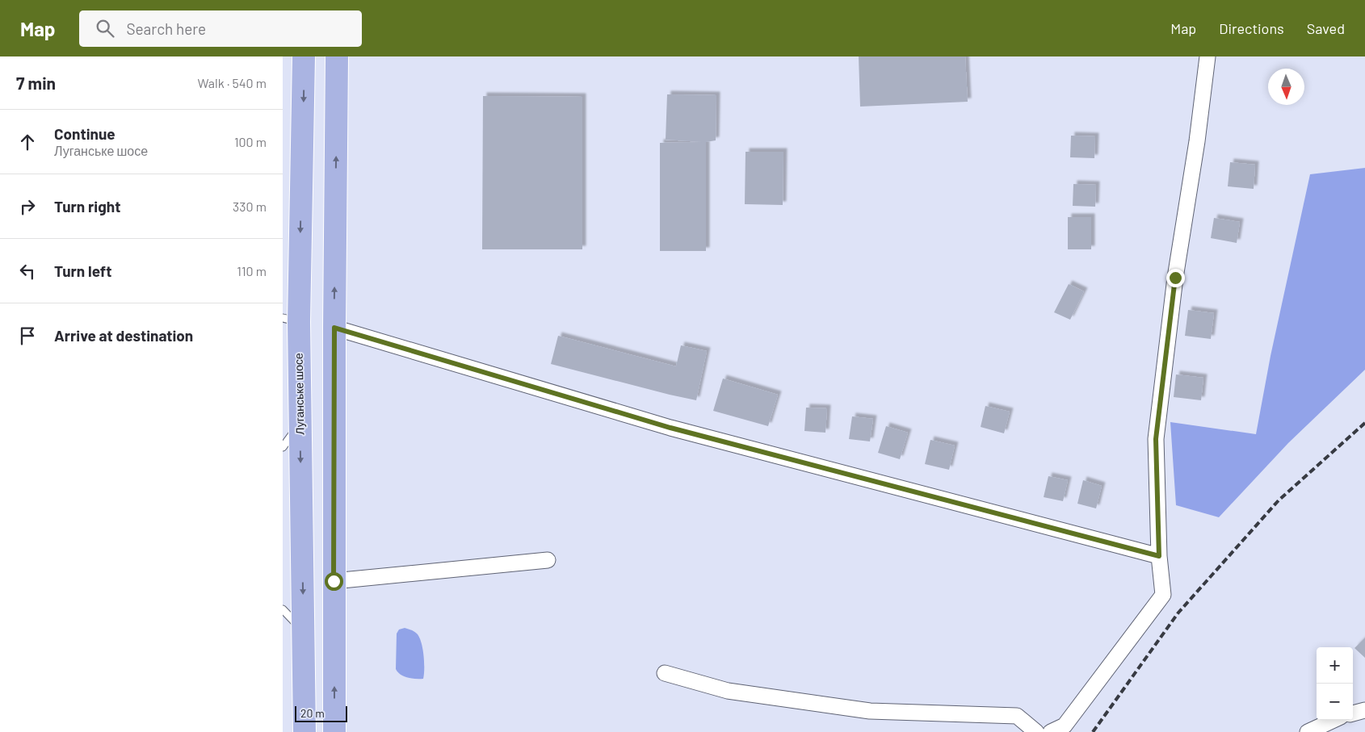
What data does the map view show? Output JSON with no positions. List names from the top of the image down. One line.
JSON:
{"streets":{"main road":["Луганське шосе"]},"scale_bar":"20 m","north":"bottom","page":{"header":"Map","search":"Search here","nav":["Map","Directions","Saved"],"heading":["7 min","Walk · 540 m"],"list":[["Continue","Луганське шосе","100 m"],["Turn right","330 m"],["Turn left","110 m"],"Arrive at destination"],"map_buttons":["+","−"],"scale":"20 m"}}
